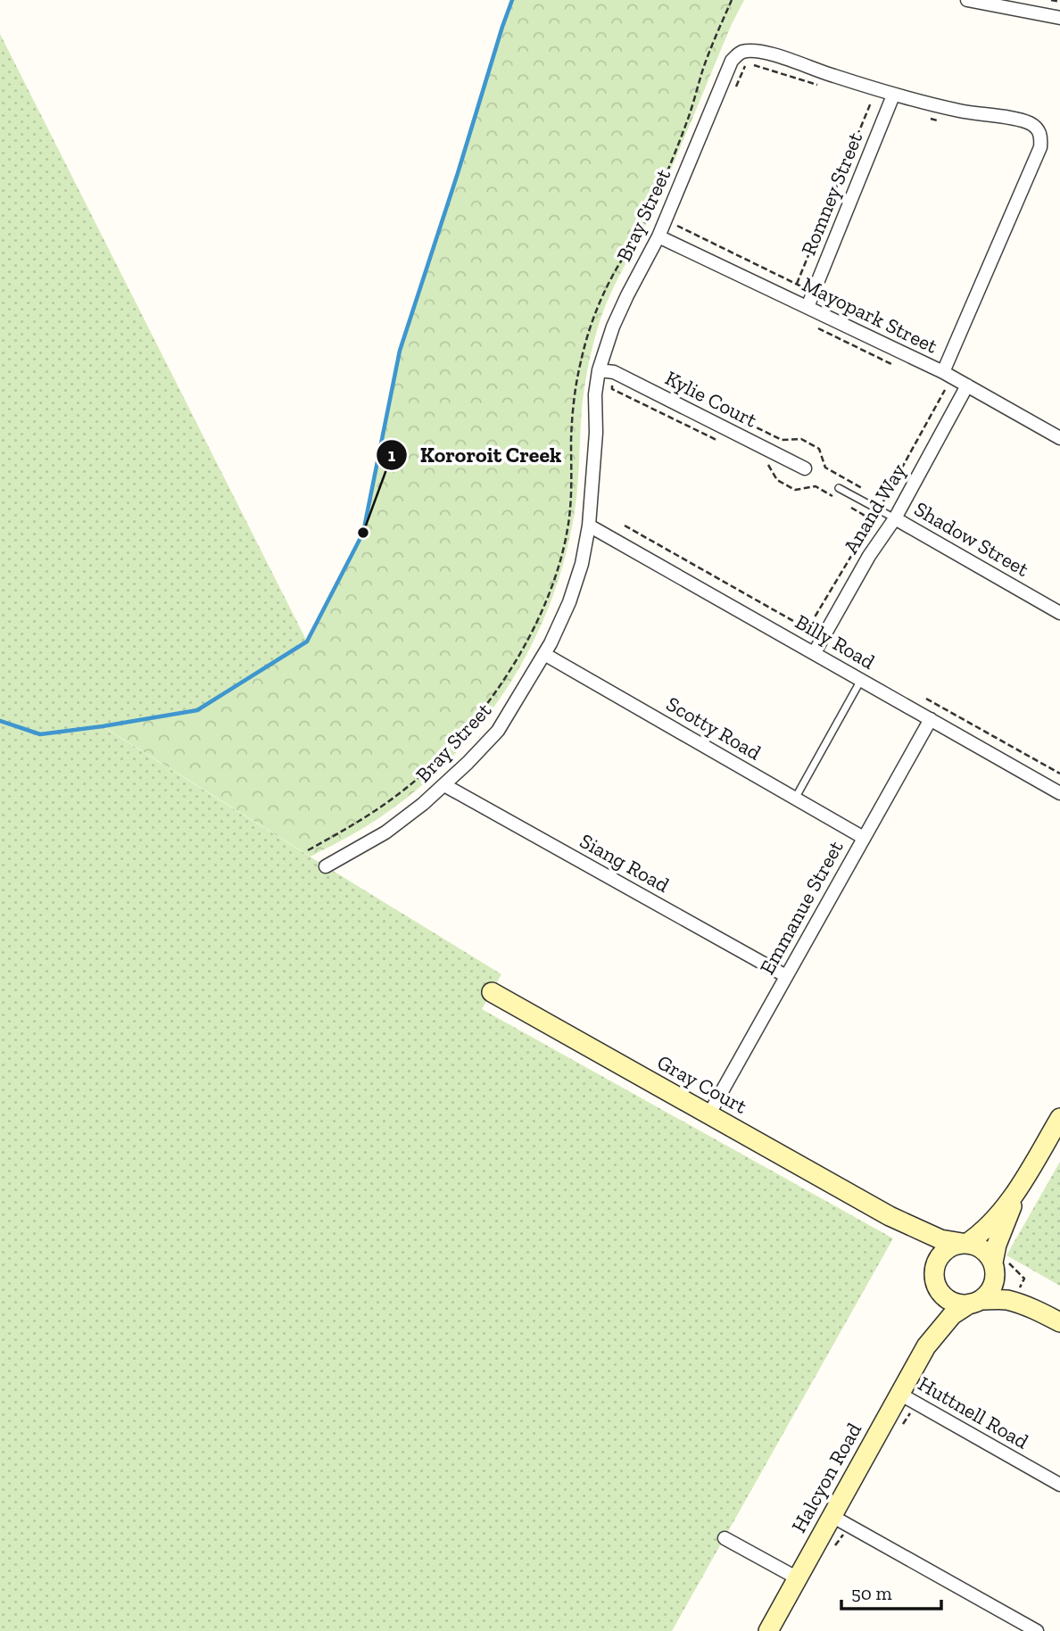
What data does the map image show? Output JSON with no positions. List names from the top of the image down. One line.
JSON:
{"streets":{"street":["Romney Street","Bray Street","Mayopark Street","Kylie Court","Anand Way","Shadow Street","Billy Road","Scotty Road","Siang Road","Emmanue Street","Gray Court","Huttnell Road","Halcyon Road"]},"crossings":[["Romney Street","Bray Street"],["Romney Street","Mayopark Street"],["Bray Street","Mayopark Street"],["Bray Street","Kylie Court"],["Bray Street","Billy Road"],["Bray Street","Scotty Road"],["Bray Street","Siang Road"],["Mayopark Street","Anand Way"],["Anand Way","Shadow Street"],["Anand Way","Billy Road"],["Billy Road","Emmanue Street"],["Scotty Road","Emmanue Street"],["Siang Road","Emmanue Street"],["Emmanue Street","Gray Court"],["Huttnell Road","Halcyon Road"]],"places":["Kororoit Creek"],"scale_bar":"50 m"}
